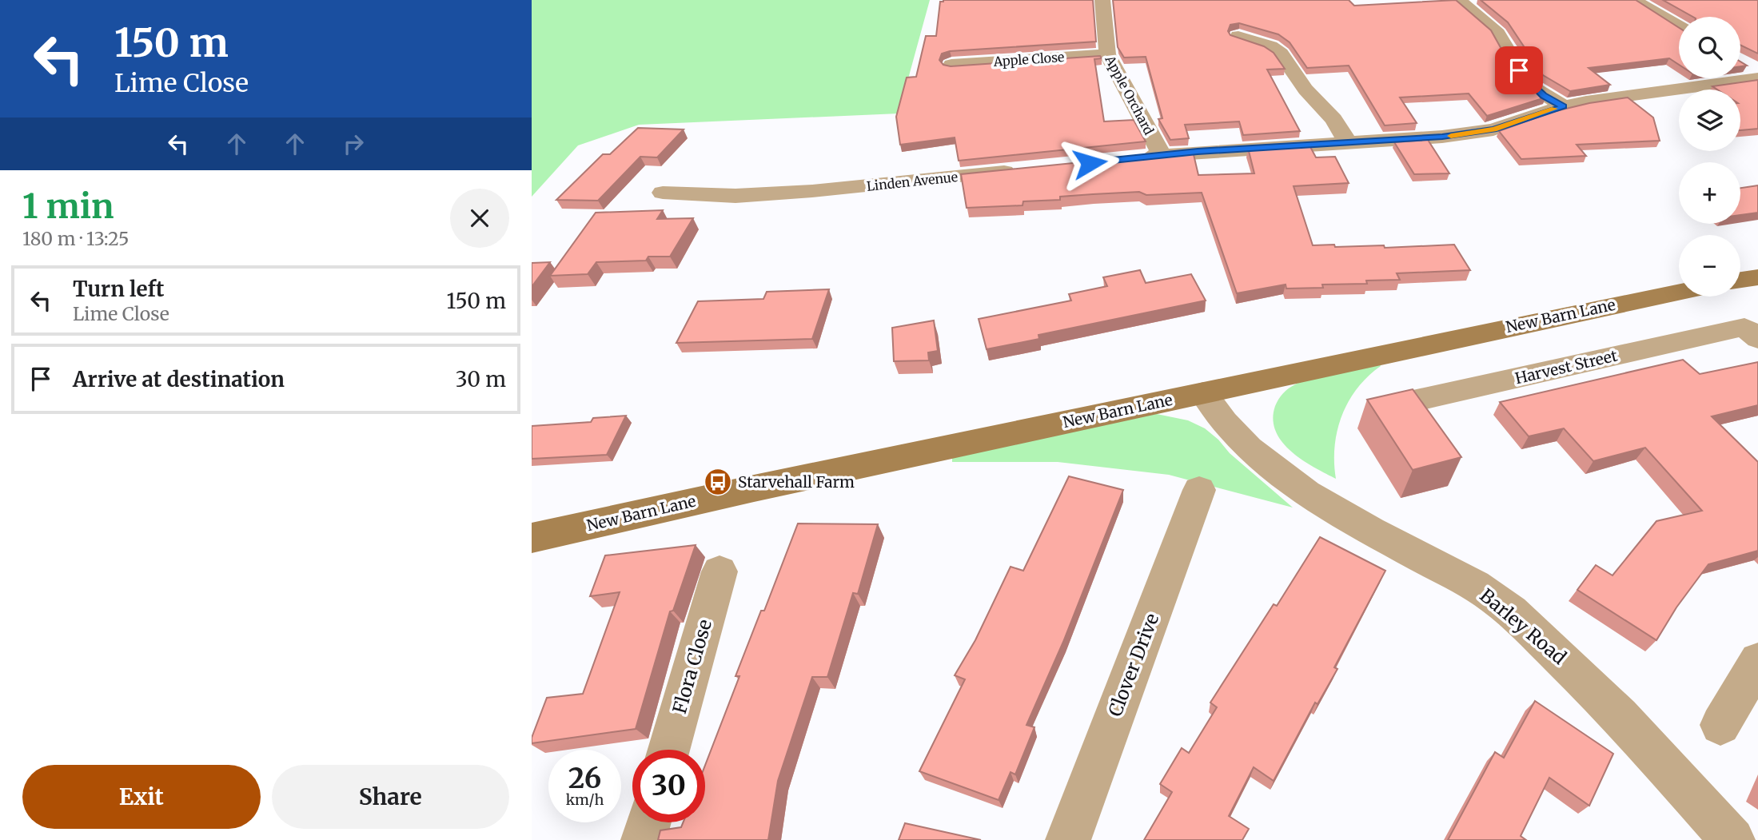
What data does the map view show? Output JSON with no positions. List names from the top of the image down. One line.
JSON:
{"streets":{"main road":["New Barn Lane"],"street":["Apple Close","Apple Orchard","Linden Avenue","Harvest Street","Barley Road","Clover Drive","Flora Close"]},"crossings":[["Apple Close","Apple Orchard"],["New Barn Lane","Barley Road"]],"places":{"bus stop":["Starvehall Farm"]},"page":{"turn":["150 m","Lime Close"],"map_buttons":["+","−"],"heading":["1 min","180 m · 13:25"],"list":[{"name":"Turn left","note":"Lime Close","value":"150 m"},{"name":"Arrive at destination","value":"30 m"}],"speed":"26 km/h","limit":"30","buttons":["Exit","Share"]}}
